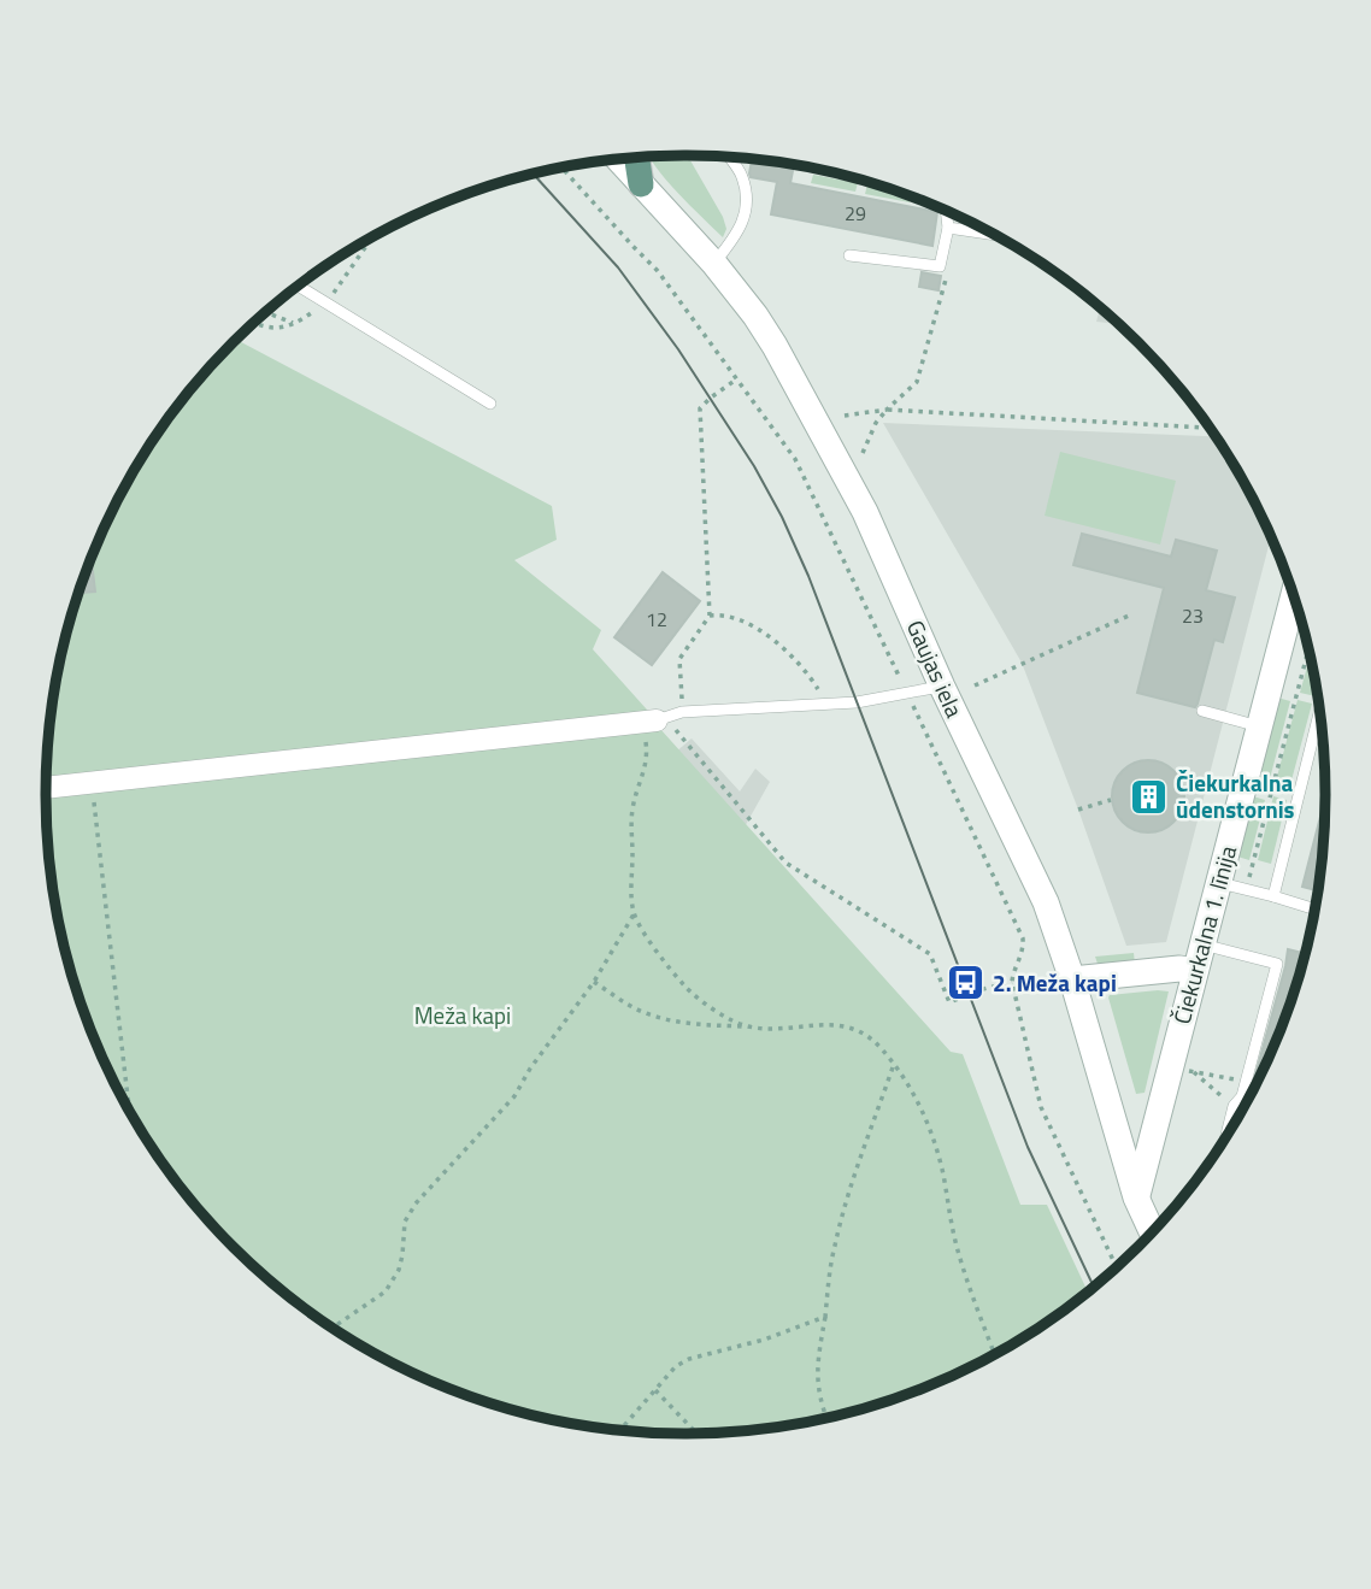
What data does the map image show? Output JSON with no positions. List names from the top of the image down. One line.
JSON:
{"streets":{"street":["Gaujas iela","Čiekurkalna 1. līnija"]},"crossings":[["Gaujas iela","Čiekurkalna 1. līnija"]],"parks":["Meža kapi"],"places":{"building":["Čiekurkalna ūdenstornis"],"bus stop":["2. Meža kapi"]},"house_numbers":["29","23","12"]}
